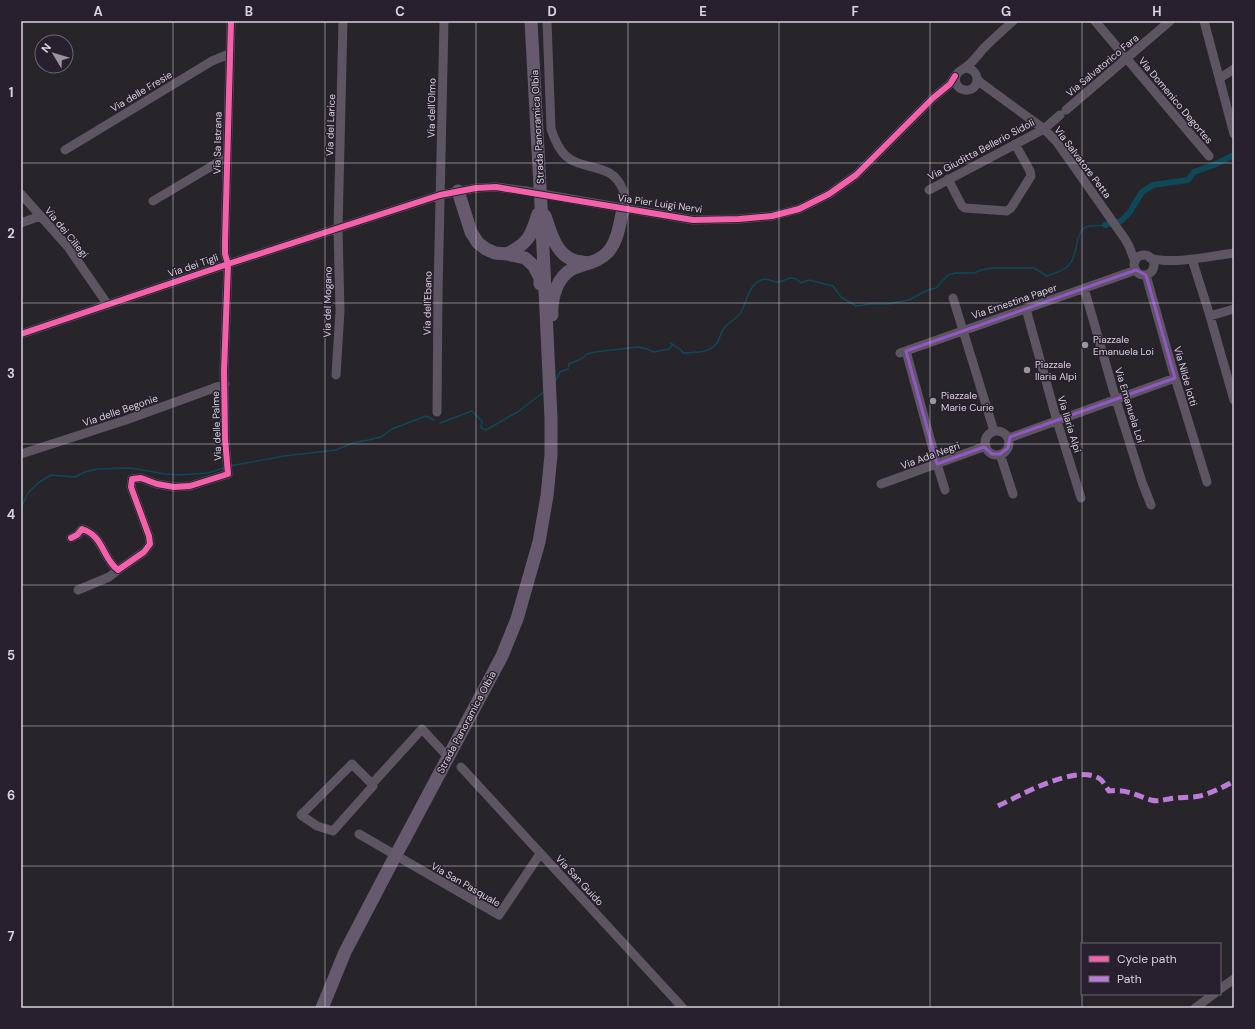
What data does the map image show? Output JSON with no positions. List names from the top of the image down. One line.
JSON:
{"streets":{"highway":["Strada Panoramica Olbia"],"street":["Via Salvatorico Fara","Via delle Fresie","Via Domenico Degortes","Via dell'Olmo","Via del Larice","Via Sa Istrana","Via Giuditta Bellerio Sidoli","Via Salvatore Petta","Via Pier Luigi Nervi","Via dei Ciliegi","Via dei Tigli","Via Ernestina Paper","Via del Mogano","Via dell'Ebano","Via Nilde Iotti","Via Emanuela Loi","Via delle Begonie","Via Ilaria Alpi","Via delle Palme","Via Ada Negri","Via San Guido","Via San Pasquale"]},"crossings":[["Via Salvatorico Fara","Via Domenico Degortes"],["Via Salvatorico Fara","Via Giuditta Bellerio Sidoli"],["Via Salvatorico Fara","Via Salvatore Petta"],["Via delle Fresie","Via Sa Istrana"],["Via dell'Olmo","Via Pier Luigi Nervi"],["Via dell'Olmo","Via dei Tigli"],["Via dell'Olmo","Via dell'Ebano"],["Via del Larice","Via dei Tigli"],["Via del Larice","Via del Mogano"],["Via Sa Istrana","Via dei Tigli"],["Via Sa Istrana","Via delle Palme"],["Via Giuditta Bellerio Sidoli","Via Salvatore Petta"],["Via Salvatore Petta","Via Pier Luigi Nervi"],["Via Salvatore Petta","Via Ernestina Paper"],["Via Salvatore Petta","Via Nilde Iotti"],["Via Pier Luigi Nervi","Via dei Tigli"],["Via Pier Luigi Nervi","Via dell'Ebano"],["Via dei Ciliegi","Via dei Tigli"],["Via dei Tigli","Via del Mogano"],["Via dei Tigli","Via dell'Ebano"],["Via dei Tigli","Via delle Palme"],["Via Ernestina Paper","Via Nilde Iotti"],["Via Ernestina Paper","Via Emanuela Loi"],["Via Ernestina Paper","Via Ilaria Alpi"],["Via Ernestina Paper","Via Ada Negri"],["Via delle Begonie","Via delle Palme"],["Via San Guido","Via San Pasquale"]],"places":["Piazzale Emanuela Loi","Piazzale Ilaria Alpi","Piazzale Marie Curie"],"legend":["Cycle path","Path"],"north":"top left","grid":{"columns":["A","B","C","D","E","F","G","H"],"rows":["1","2","3","4","5","6","7"]}}
